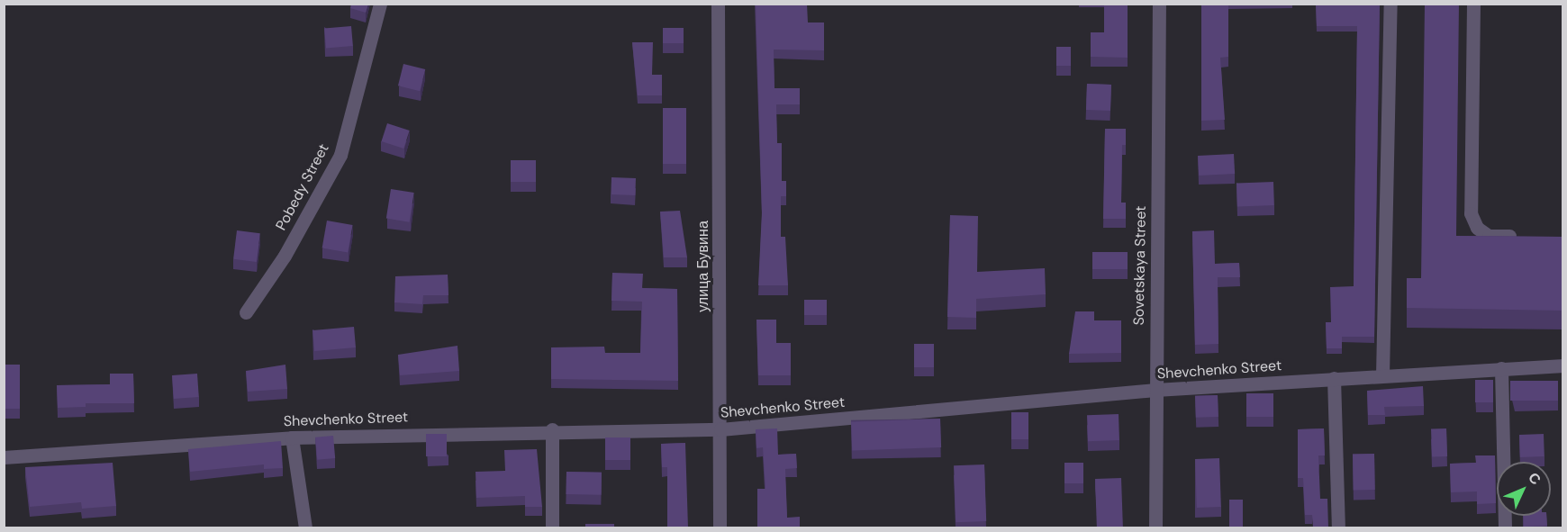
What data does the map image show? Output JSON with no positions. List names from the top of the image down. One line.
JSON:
{"streets":{"street":["Pobedy Street","Sovetskaya Street","улица Бувина","Shevchenko Street"]},"crossings":[["Sovetskaya Street","Shevchenko Street"],["улица Бувина","Shevchenko Street"]],"north":"top right"}
